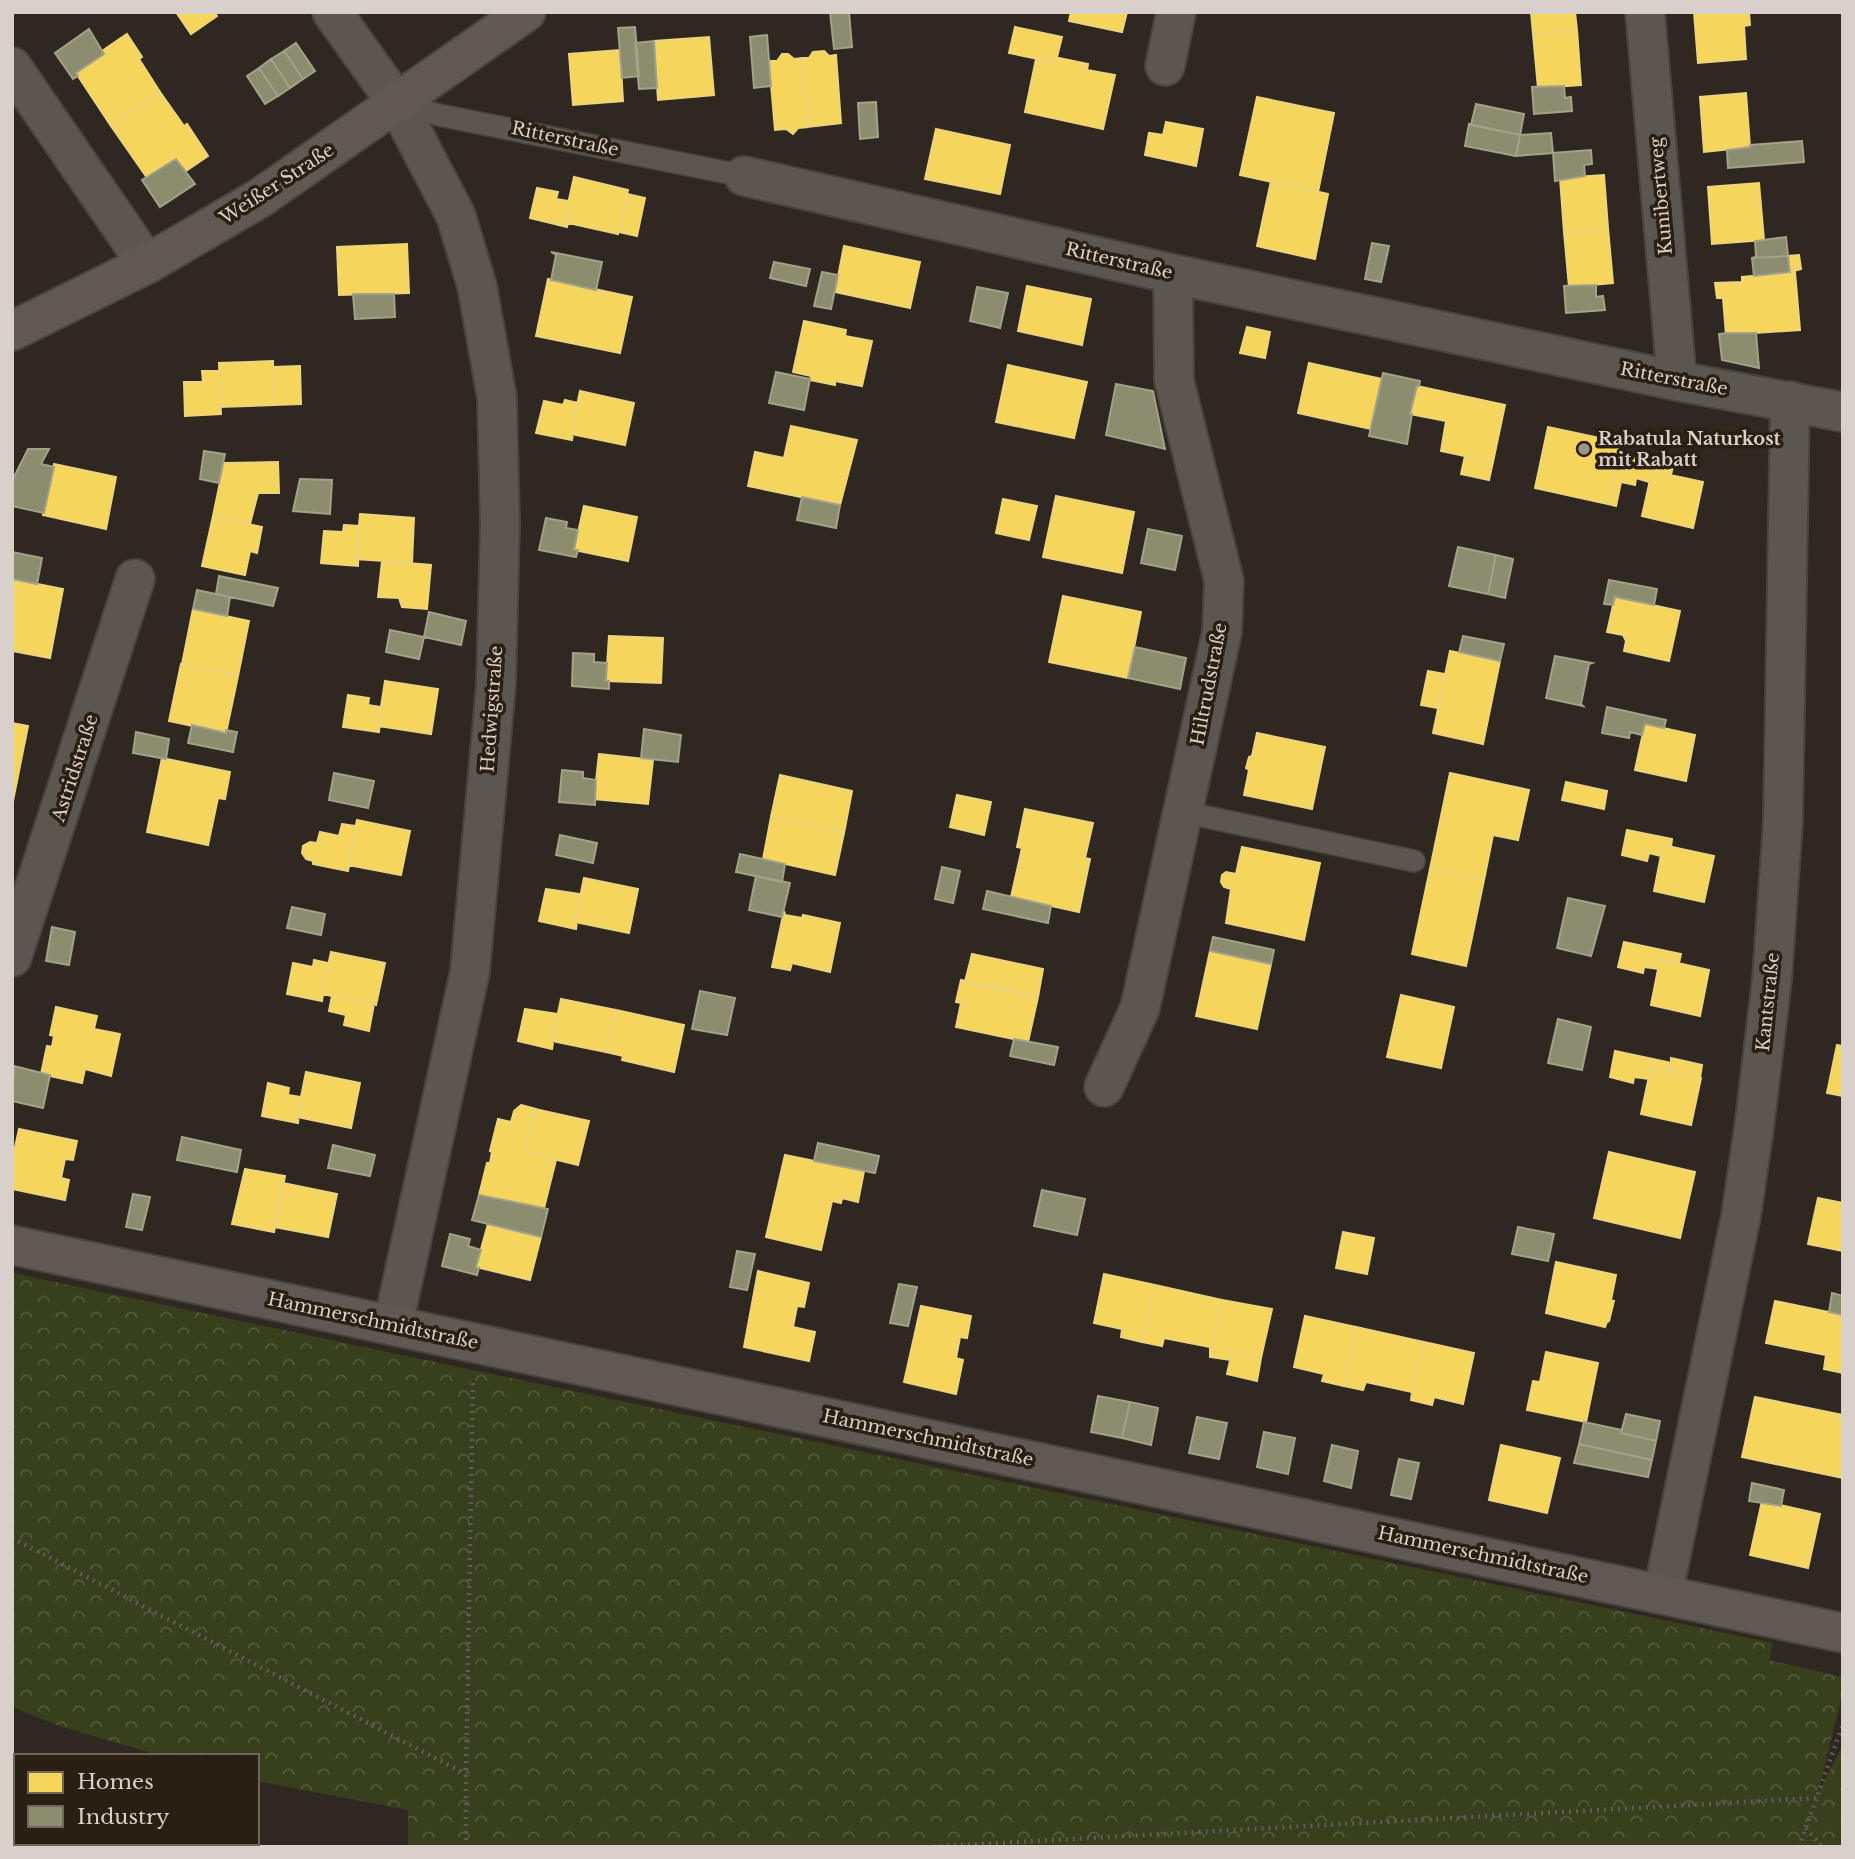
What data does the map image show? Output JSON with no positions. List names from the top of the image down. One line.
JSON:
{"streets":{"street":["Ritterstraße","Weißer Straße","Kunibertweg","Hiltrudstraße","Hedwigstraße","Astridstraße","Kantstraße","Hammerschmidtstraße"]},"crossings":[["Ritterstraße","Weißer Straße"],["Ritterstraße","Kunibertweg"],["Ritterstraße","Hiltrudstraße"],["Ritterstraße","Hedwigstraße"],["Ritterstraße","Kantstraße"],["Weißer Straße","Hedwigstraße"],["Hedwigstraße","Hammerschmidtstraße"],["Kantstraße","Hammerschmidtstraße"]],"places":["Rabatula Naturkost mit Rabatt"],"legend":["Homes","Industry"]}
